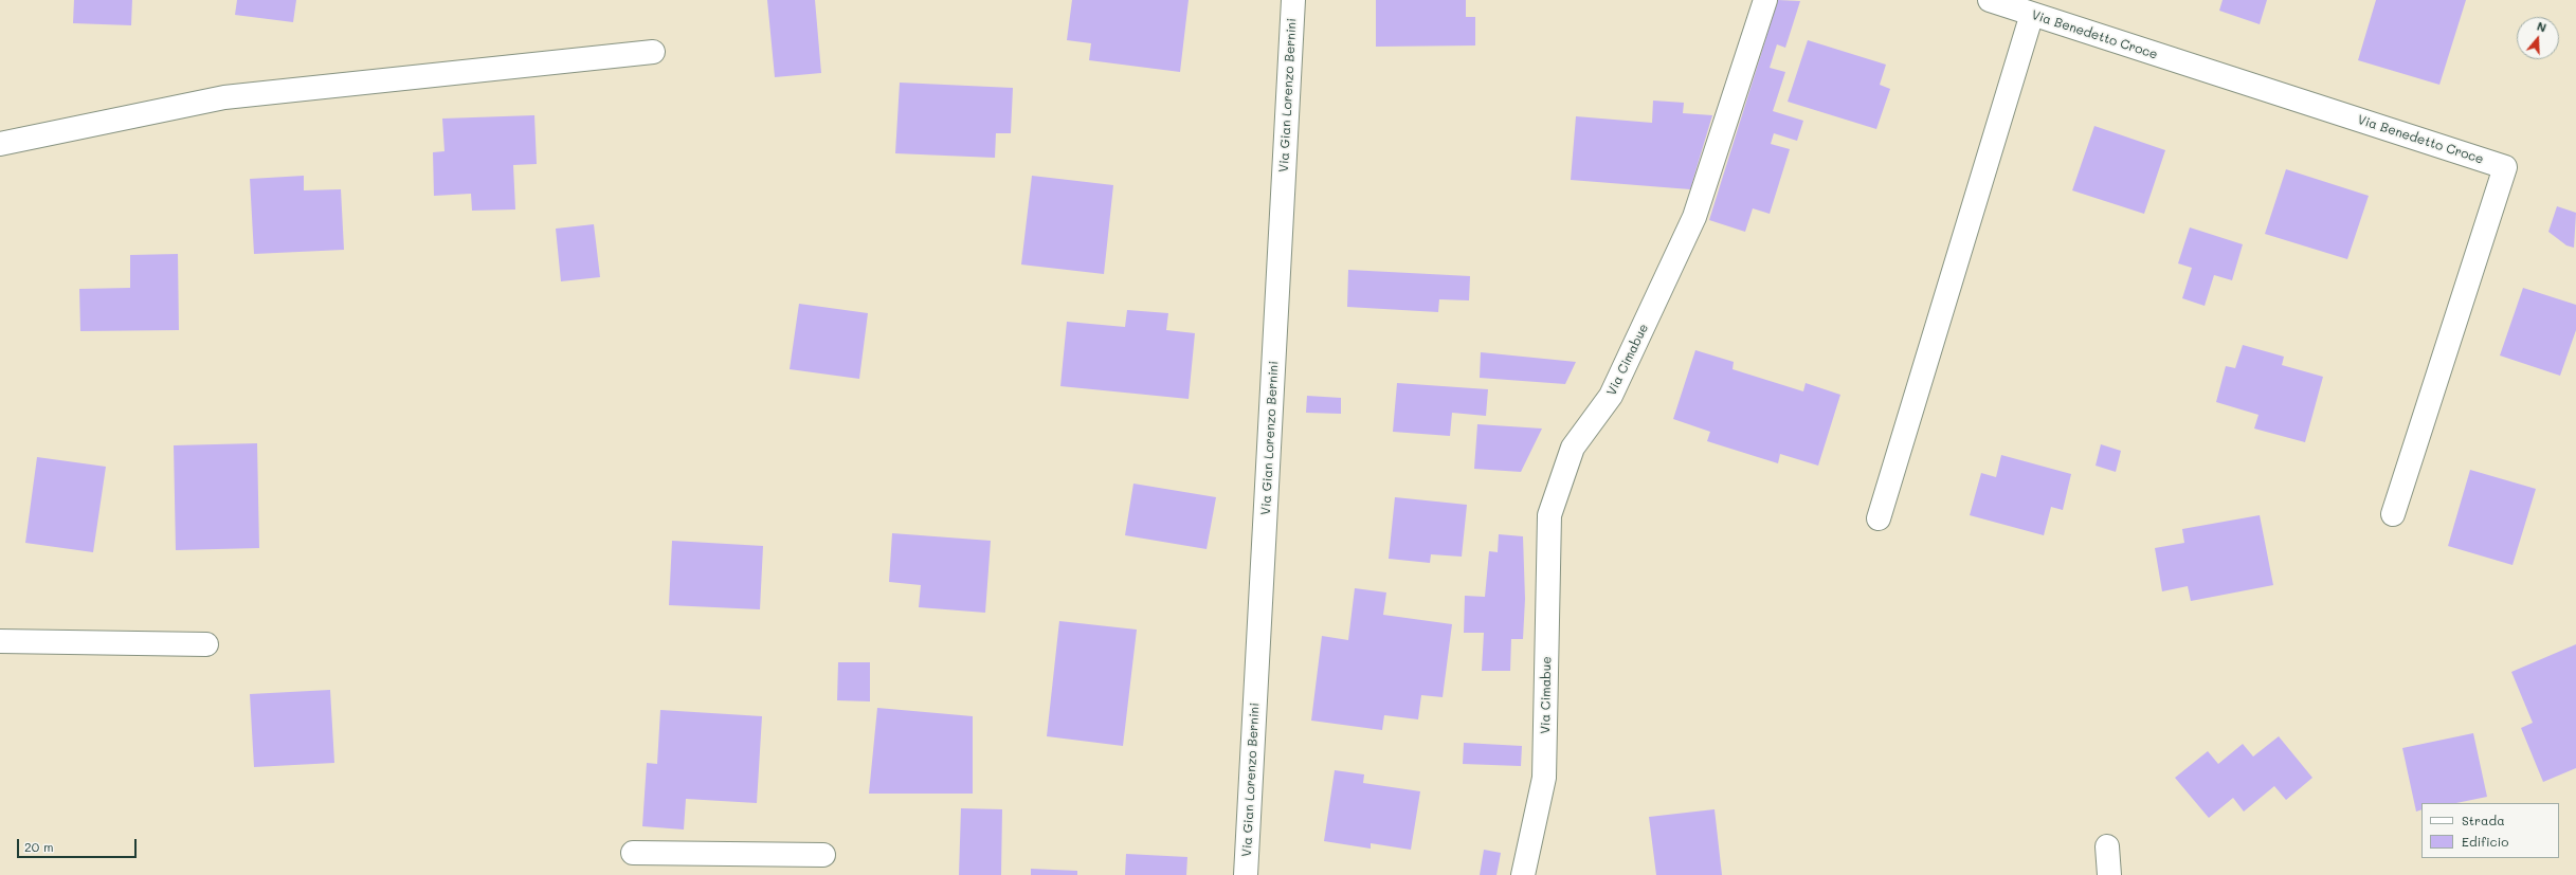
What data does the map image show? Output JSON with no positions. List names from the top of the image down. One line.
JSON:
{"streets":{"street":["Via Benedetto Croce","Via Gian Lorenzo Bernini","Via Cimabue"]},"legend":["Strada","Edificio"],"scale_bar":"20 m","north":"top"}
